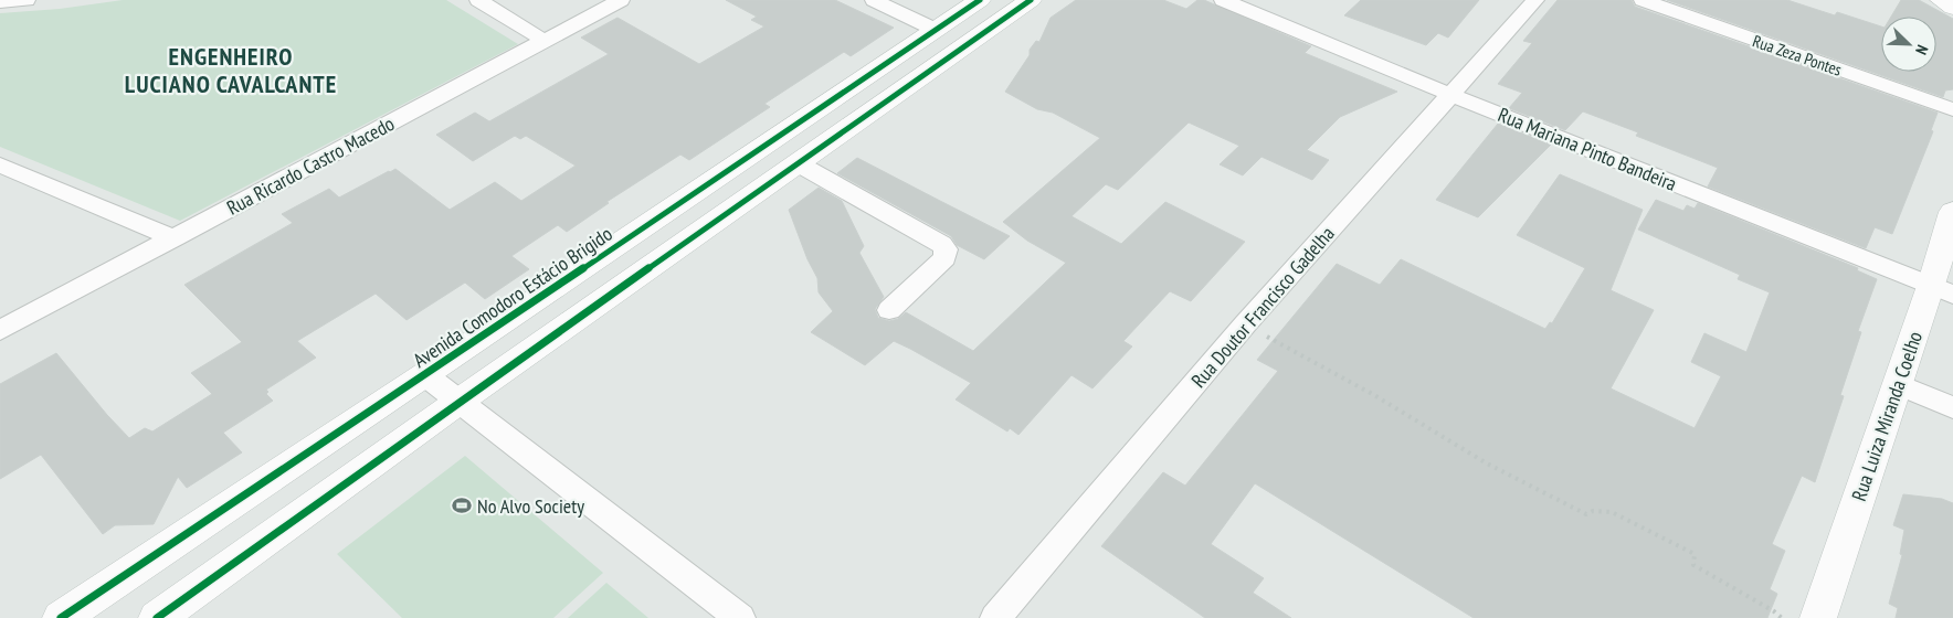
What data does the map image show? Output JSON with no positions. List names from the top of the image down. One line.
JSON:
{"streets":{"main road":["Avenida Comodoro Estácio Brigido","Rua Luiza Miranda Coelho"],"street":["Rua Zeza Pontes","Rua Mariana Pinto Bandeira","Rua Ricardo Castro Macedo","Rua Doutor Francisco Gadelha"]},"crossings":[["Rua Mariana Pinto Bandeira","Rua Doutor Francisco Gadelha"],["Rua Mariana Pinto Bandeira","Rua Luiza Miranda Coelho"]],"districts":["ENGENHEIRO LUCIANO CAVALCANTE"],"places":{"sports":["No Alvo Society"]},"north":"bottom right"}
